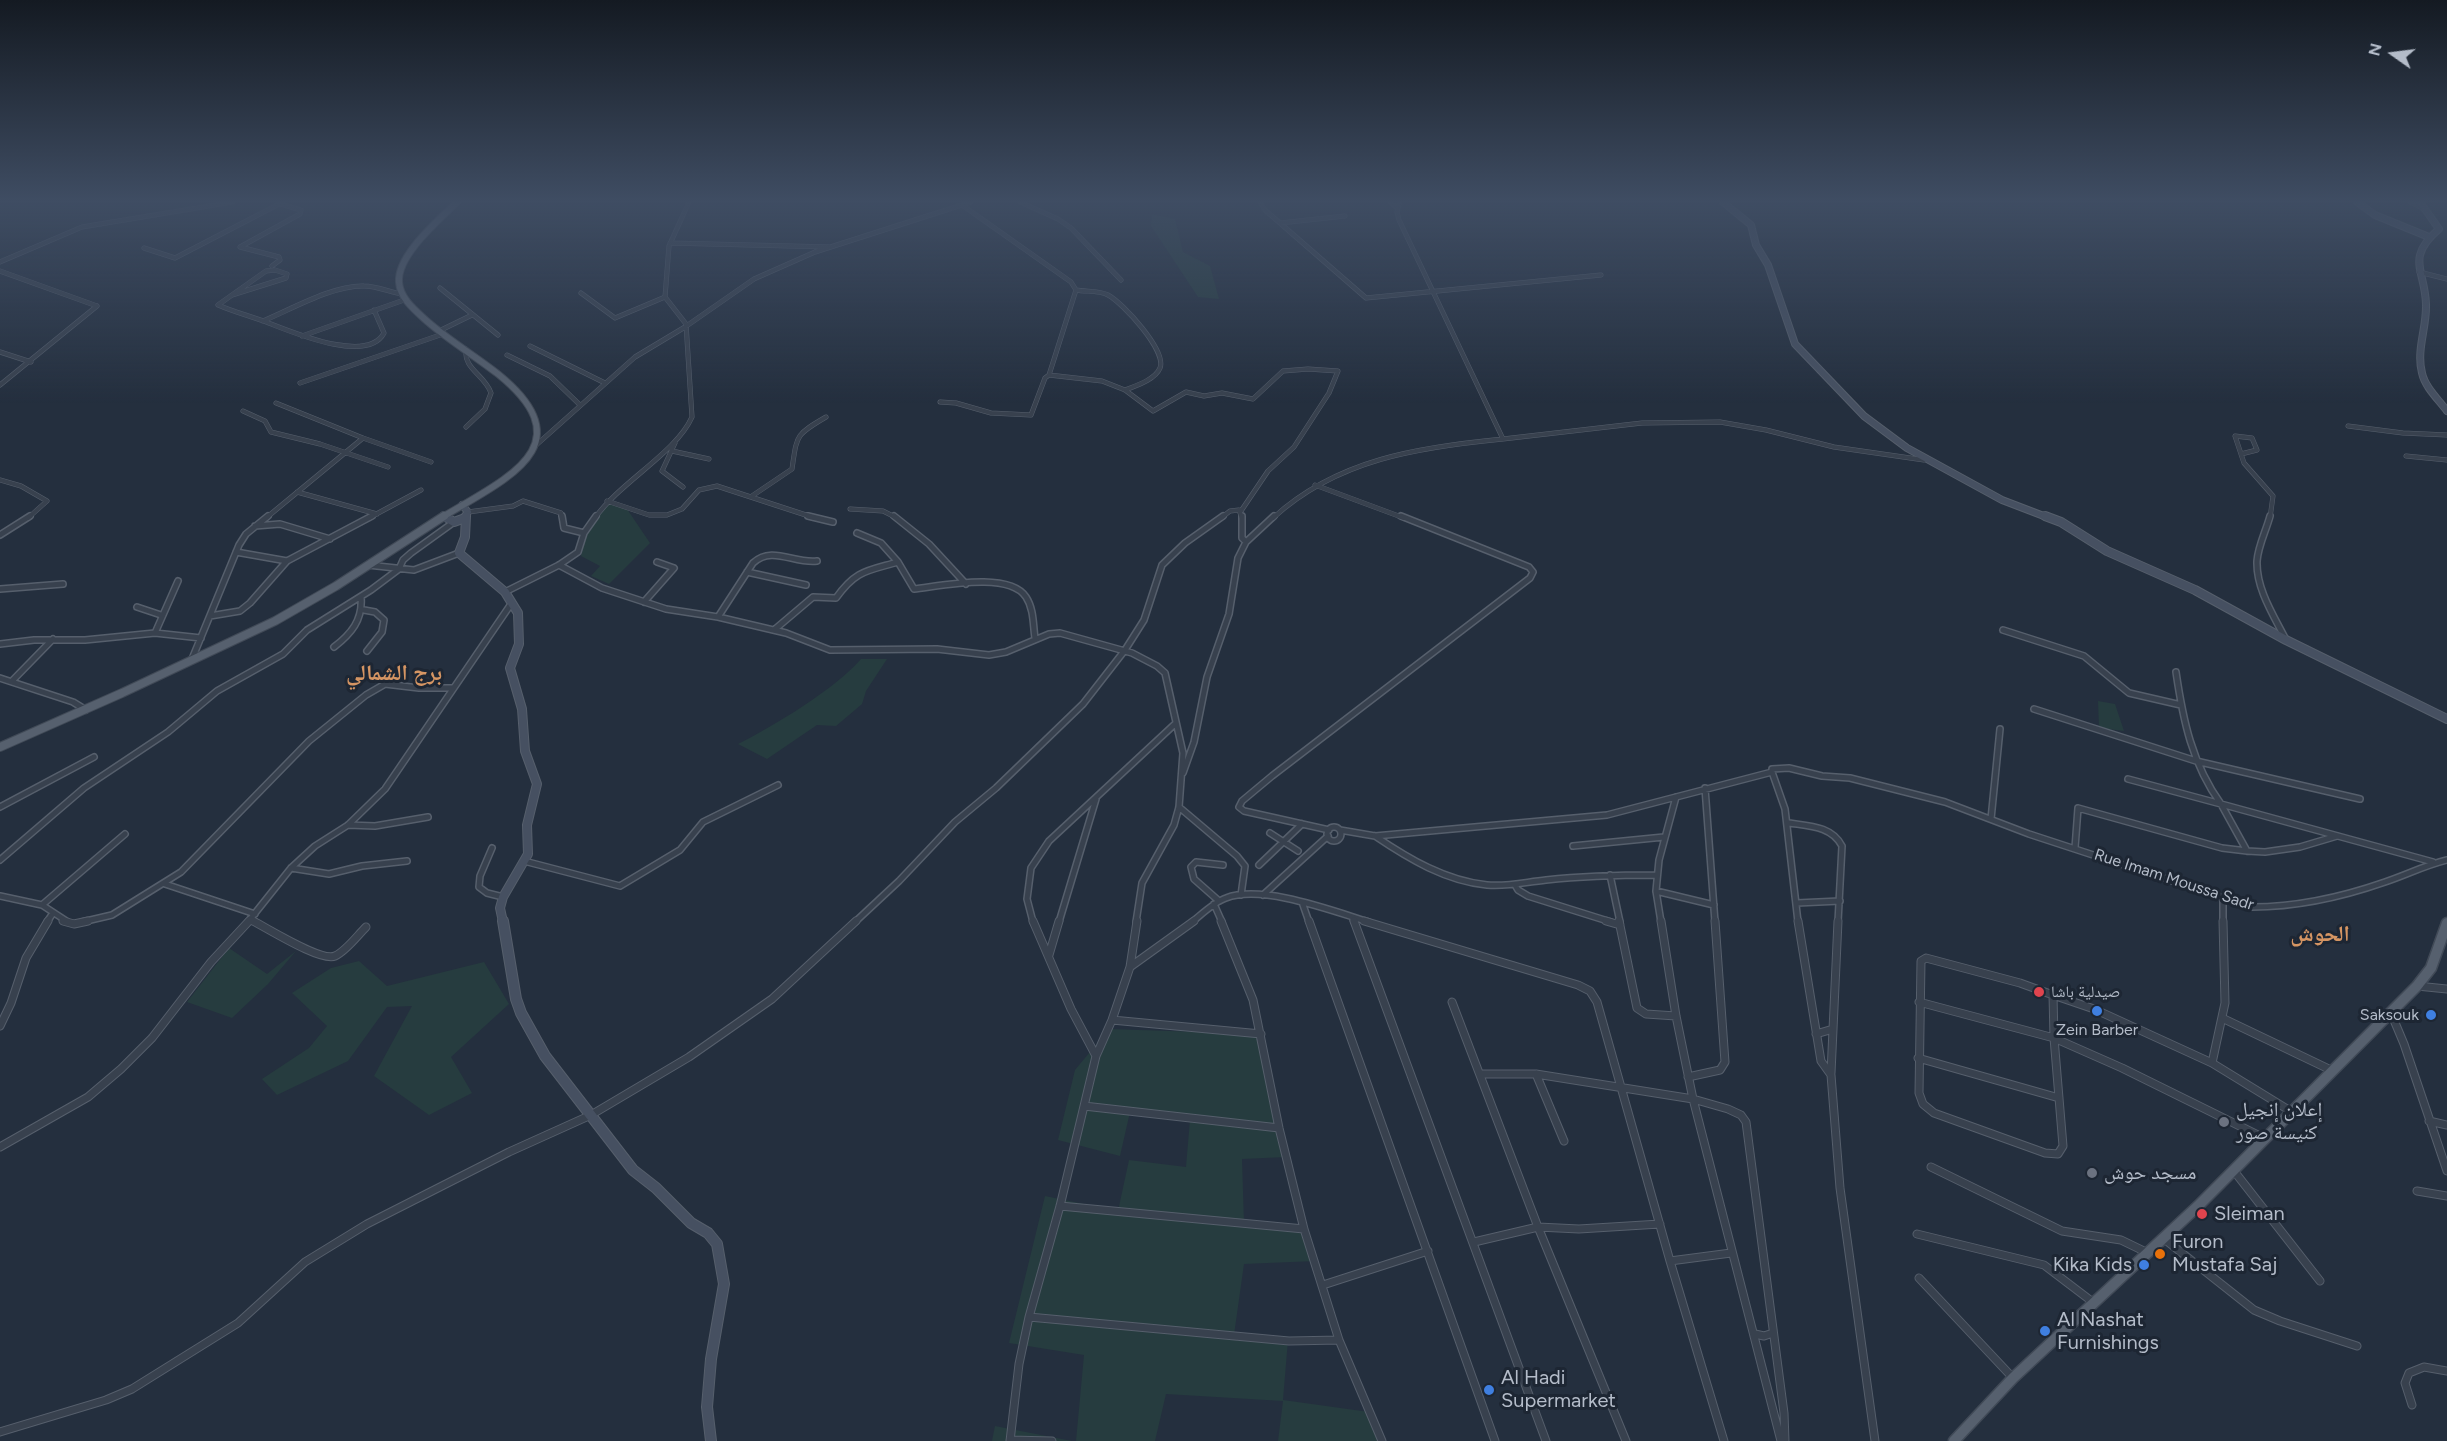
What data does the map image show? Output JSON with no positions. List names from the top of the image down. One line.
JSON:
{"streets":{"street":["Rue Imam Moussa Sadr"]},"districts":["برج الشمالي","الحوش"],"places":["صيدلية باشا","Zein Barber","Saksouk","إعلان إنجيل كنيسة صور","مسجد حوش","Sleiman","Furon Mustafa Saj","Kika Kids","Al Nashat Furnishings","Al Hadi Supermarket"],"north":"left"}
